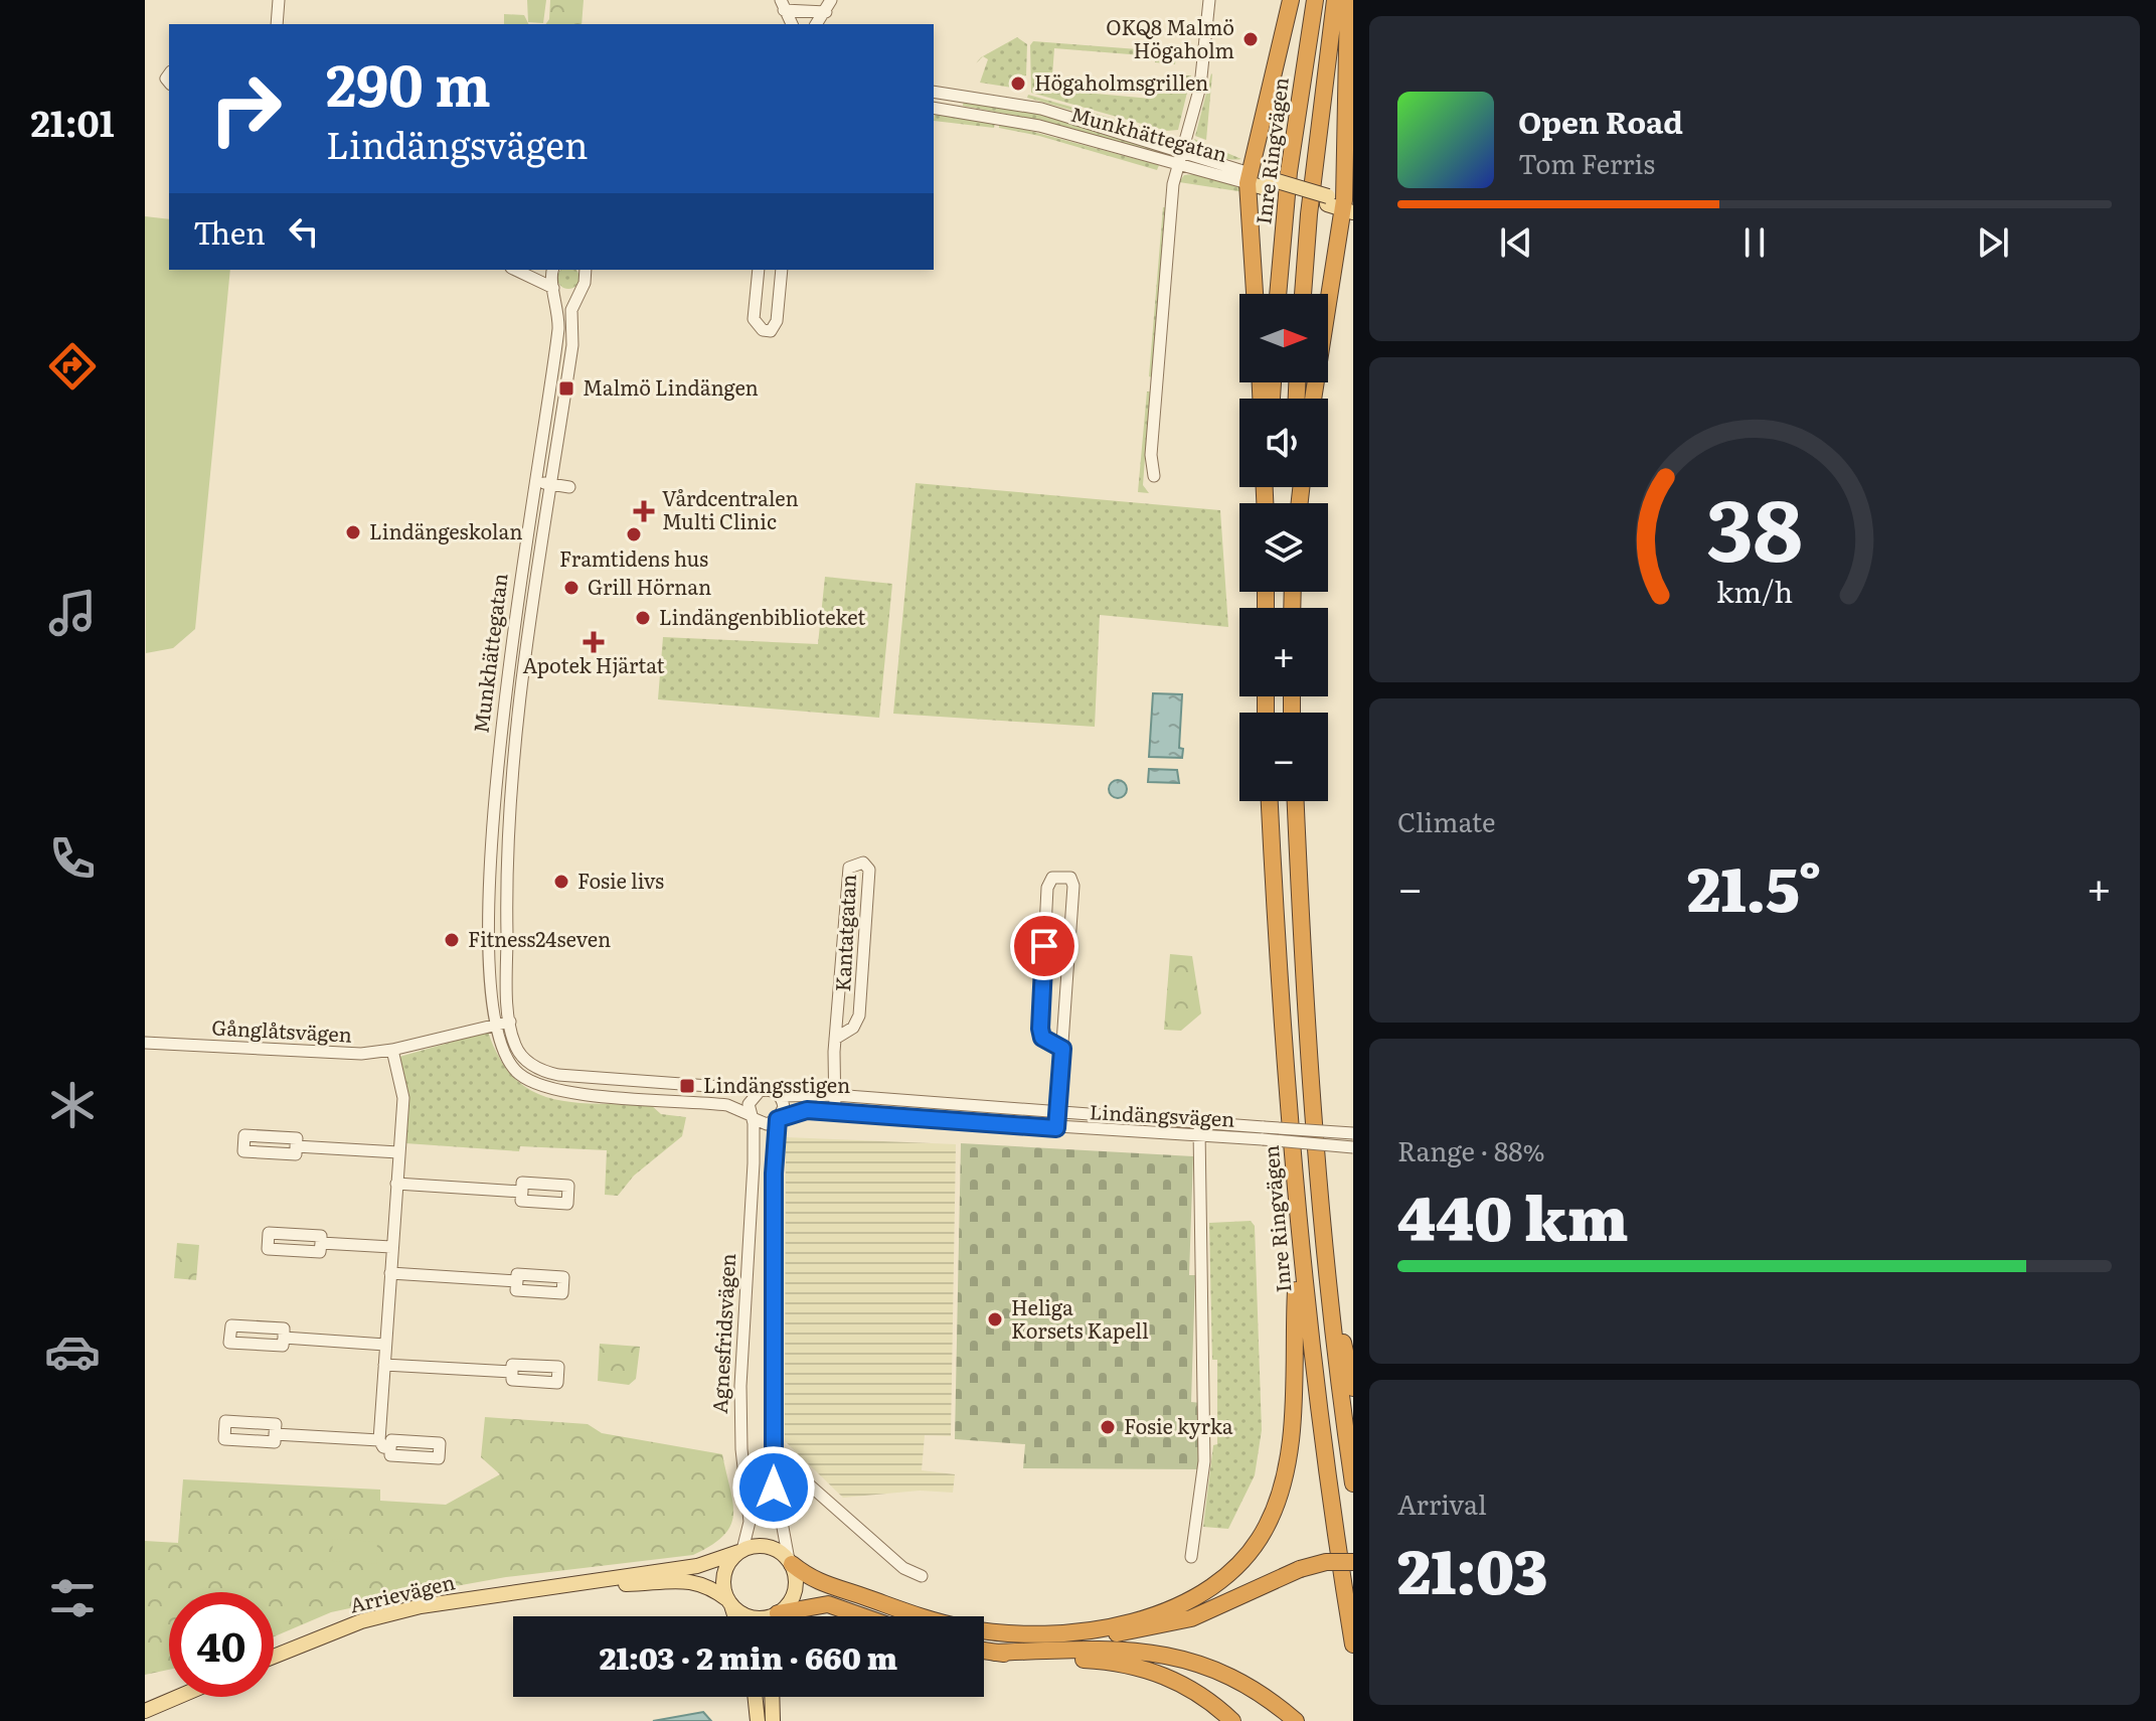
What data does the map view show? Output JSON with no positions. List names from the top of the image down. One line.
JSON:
{"streets":{"highway":["Inre Ringvägen"],"main road":["Arrievägen"],"street":["Munkhättegatan","Kantatgatan","Gånglåtsvägen","Lindängsvägen","Agnesfridsvägen"]},"crossings":[["Munkhättegatan","Gånglåtsvägen"],["Munkhättegatan","Lindängsvägen"],["Kantatgatan","Lindängsvägen"],["Gånglåtsvägen","Lindängsvägen"],["Lindängsvägen","Agnesfridsvägen"],["Agnesfridsvägen","Arrievägen"]],"places":{"other":["OKQ8 Malmö Högaholm","Högaholmsgrillen","Lindängeskolan","Framtidens hus","Grill Hörnan","Lindängenbiblioteket","Fosie livs","Fitness24seven","Heliga Korsets Kapell","Fosie kyrka"],"transit":["Malmö Lindängen","Lindängsstigen"],"health":["Vårdcentralen Multi Clinic","Apotek Hjärtat"]},"north":"right","page":{"tabs":"21:01","turn":["290 m","Lindängsvägen"],"song":["Open Road","Tom Ferris"],"then":"Then","map_buttons":["+","−"],"tile":["Climate",["Range · 88%","440 km"],["Arrival","21:03"]],"heat":["−","21.5°","+"],"limit":"40","trip":"21:03 · 2 min · 660 m","gauge":["38","km/h"]}}
